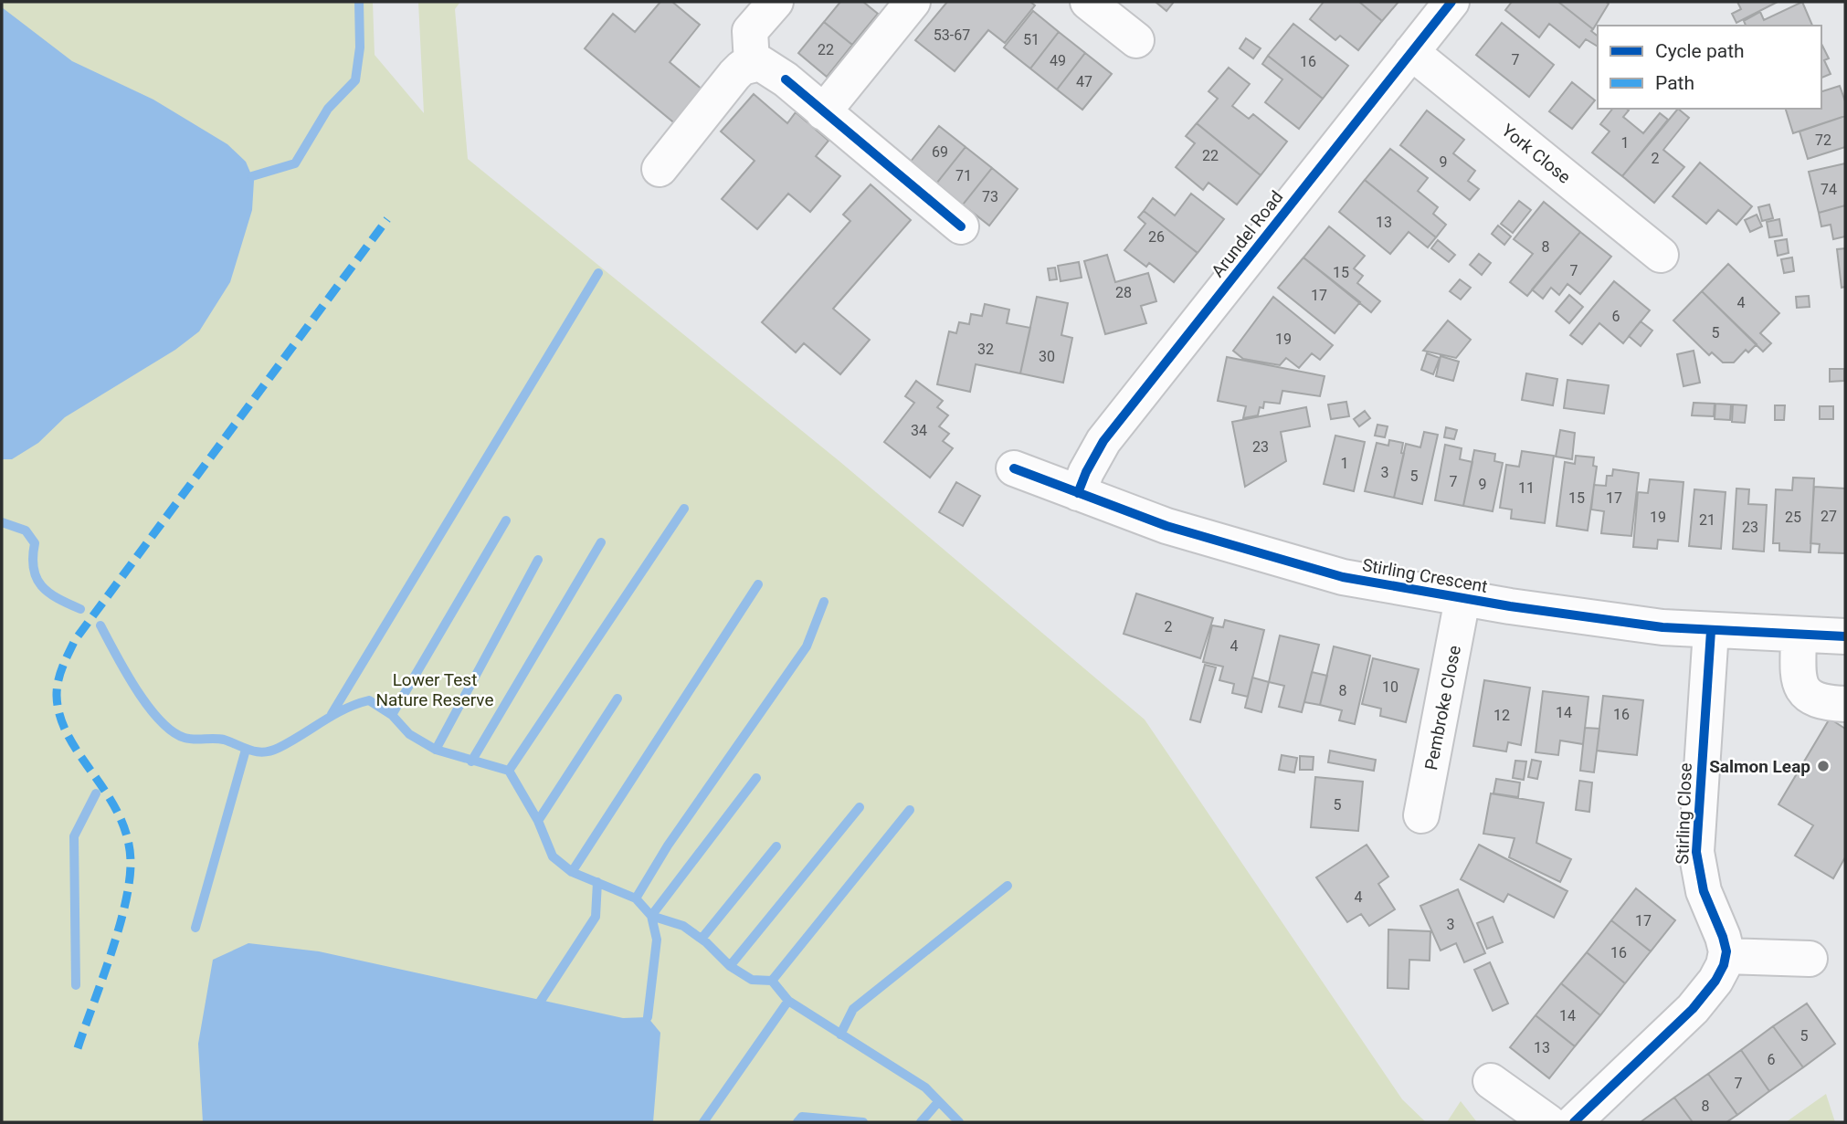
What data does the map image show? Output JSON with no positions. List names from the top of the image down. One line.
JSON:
{"streets":{"street":["York Close","Arundel Road","Stirling Crescent","Pembroke Close","Stirling Close"]},"crossings":[["York Close","Arundel Road"],["Arundel Road","Stirling Crescent"],["Stirling Crescent","Pembroke Close"],["Stirling Crescent","Stirling Close"]],"parks":["Lower Test Nature Reserve"],"places":["Salmon Leap"],"house_numbers":["53-67","51","22","7","49","16","47","72","1","69","22","2","9","71","74","73","13","26","8","7","15","28","17","4","6","5","19","32","30","34","23","1","3","5","7","9","11","15","17","27","19","25","21","23","2","4","10","8","14","16","12","5","4","17","3","16","14","5","13","6","7","8"],"legend":["Cycle path","Path"]}
